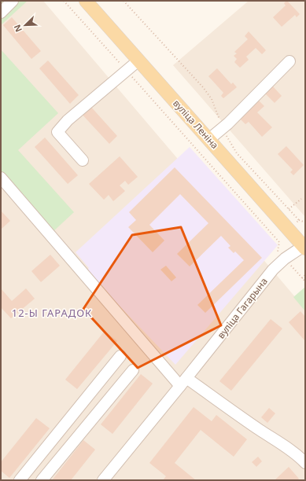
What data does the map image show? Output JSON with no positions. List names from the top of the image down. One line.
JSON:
{"streets":{"main road":["вуліца Леніна"],"street":["вуліца Гагарына"]},"crossings":[["вуліца Леніна","вуліца Гагарына"]],"districts":["12-Ы ГАРАДОК"],"north":"bottom left"}
